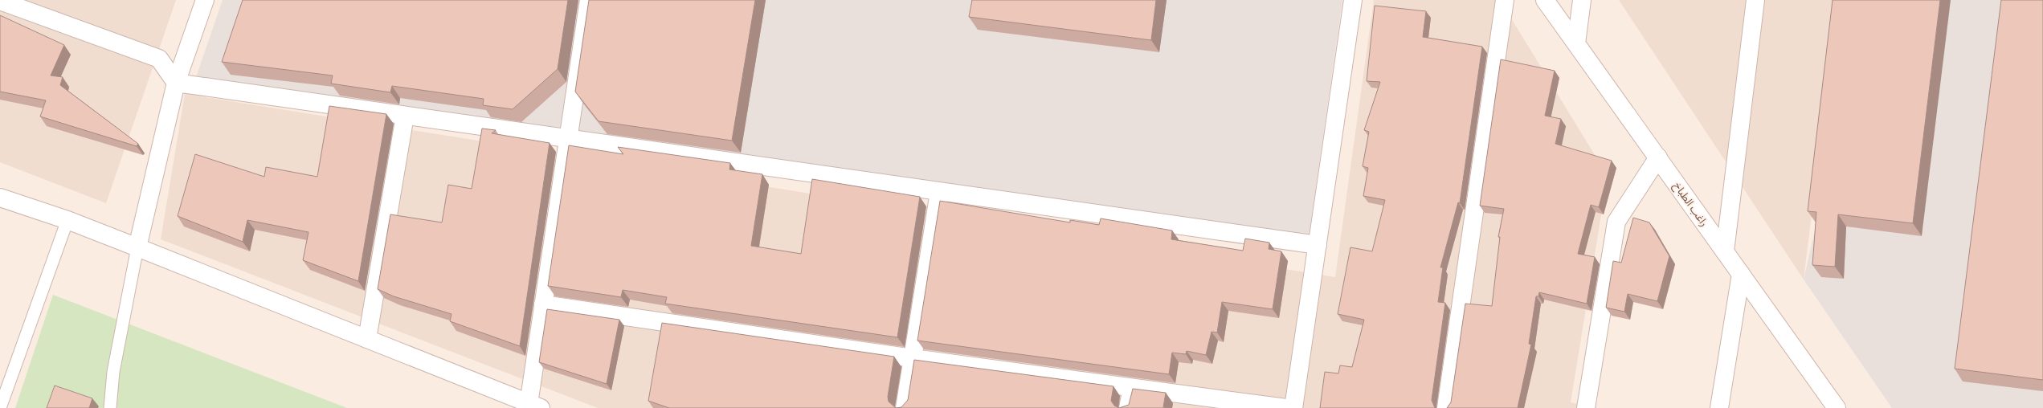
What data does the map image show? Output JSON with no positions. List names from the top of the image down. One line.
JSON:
{"streets":{"street":["راغب الطباخ"]}}
